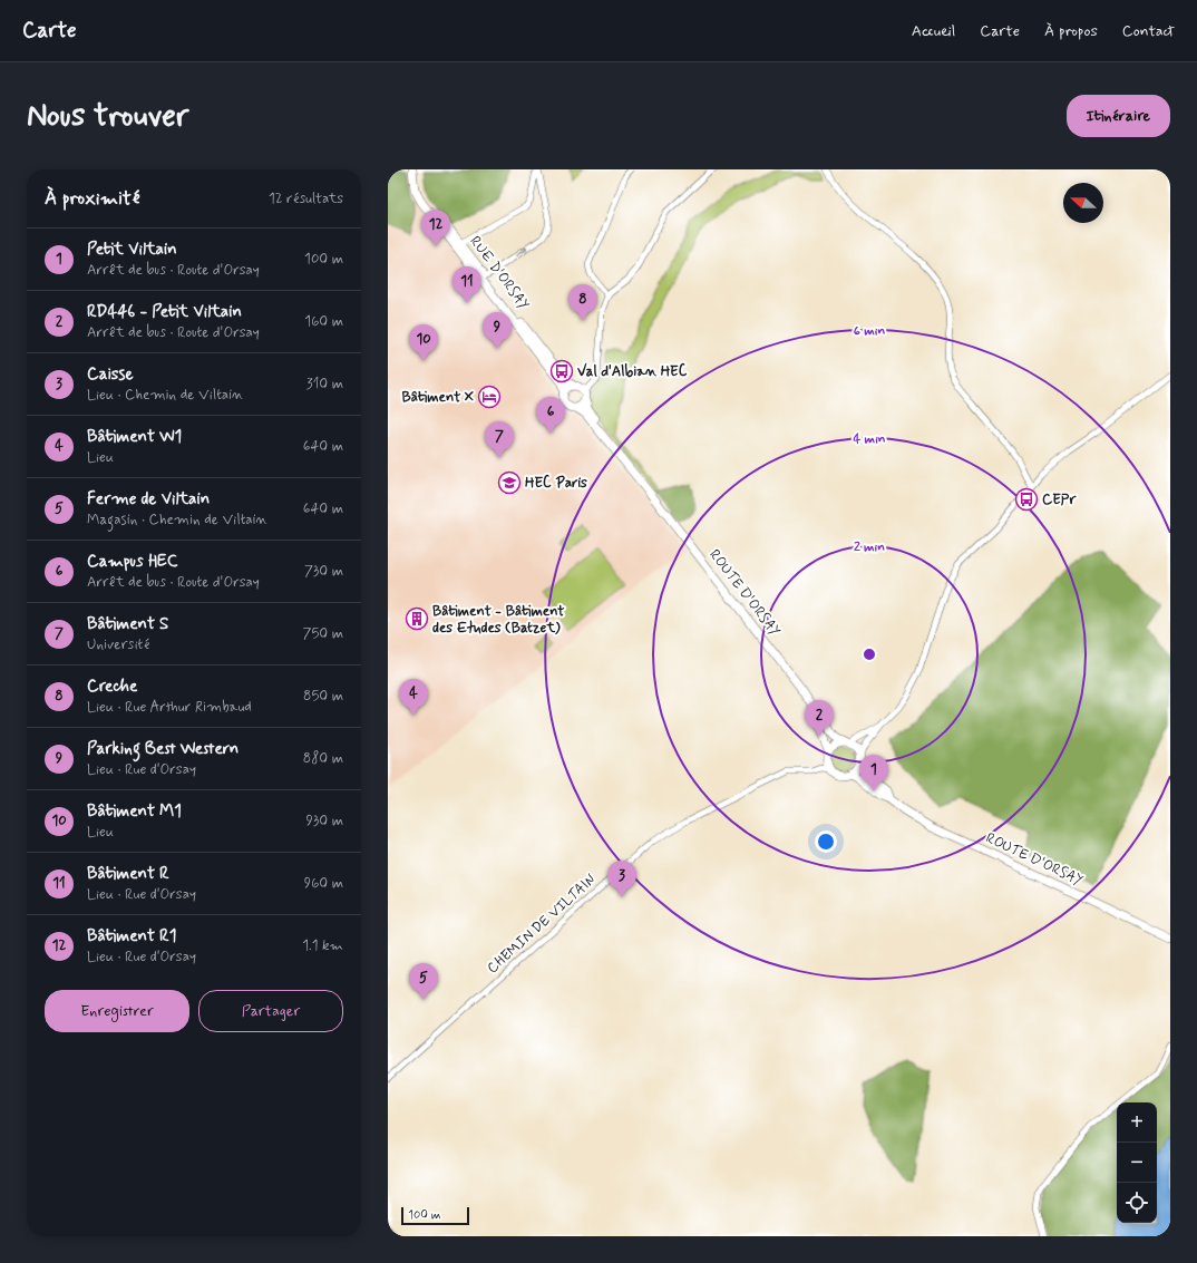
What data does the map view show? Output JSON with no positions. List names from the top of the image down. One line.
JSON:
{"streets":{"main road":["RUE D'ORSAY","ROUTE D'ORSAY"],"street":["CHEMIN DE VILTAIN"]},"crossings":[["RUE D'ORSAY","ROUTE D'ORSAY"],["ROUTE D'ORSAY","CHEMIN DE VILTAIN"]],"places":{"bus stop":["Val d'Albian HEC","CEPr"],"hotel":["Bâtiment X"],"school or university":["HEC Paris"],"building":["Bâtiment - Bâtiment des Etudes (Batzet)"]},"scale_bar":"100 m","north":"left","page":{"header":"Carte","nav":["Accueil","Carte","À propos","Contact"],"buttons":["Itinéraire",["Enregistrer","Partager"]],"title":"Nous trouver","heading":["À proximité","12 résultats"],"pins":["12","11","8","9","10","6","7","4","2","1","3","5"],"list":[{"mark":"1","name":"Petit Viltain","note":"Arrêt de bus · Route d'Orsay","value":"100 m"},{"mark":"2","name":"RD446 - Petit Viltain","note":"Arrêt de bus · Route d'Orsay","value":"160 m"},{"mark":"3","name":"Caisse","note":"Lieu · Chemin de Viltain","value":"310 m"},{"mark":"4","name":"Bâtiment W1","note":"Lieu","value":"640 m"},{"mark":"5","name":"Ferme de Viltain","note":"Magasin · Chemin de Viltain","value":"640 m"},{"mark":"6","name":"Campus HEC","note":"Arrêt de bus · Route d'Orsay","value":"730 m"},{"mark":"7","name":"Bâtiment S","note":"Université","value":"750 m"},{"mark":"8","name":"Creche","note":"Lieu · Rue Arthur Rimbaud","value":"850 m"},{"mark":"9","name":"Parking Best Western","note":"Lieu · Rue d'Orsay","value":"880 m"},{"mark":"10","name":"Bâtiment M1","note":"Lieu","value":"930 m"},{"mark":"11","name":"Bâtiment R","note":"Lieu · Rue d'Orsay","value":"960 m"},{"mark":"12","name":"Bâtiment R1","note":"Lieu · Rue d'Orsay","value":"1.1 km"}],"map_buttons":["+","−"],"scale":"100 m"},"rings":["6 min","4 min","2 min"]}
